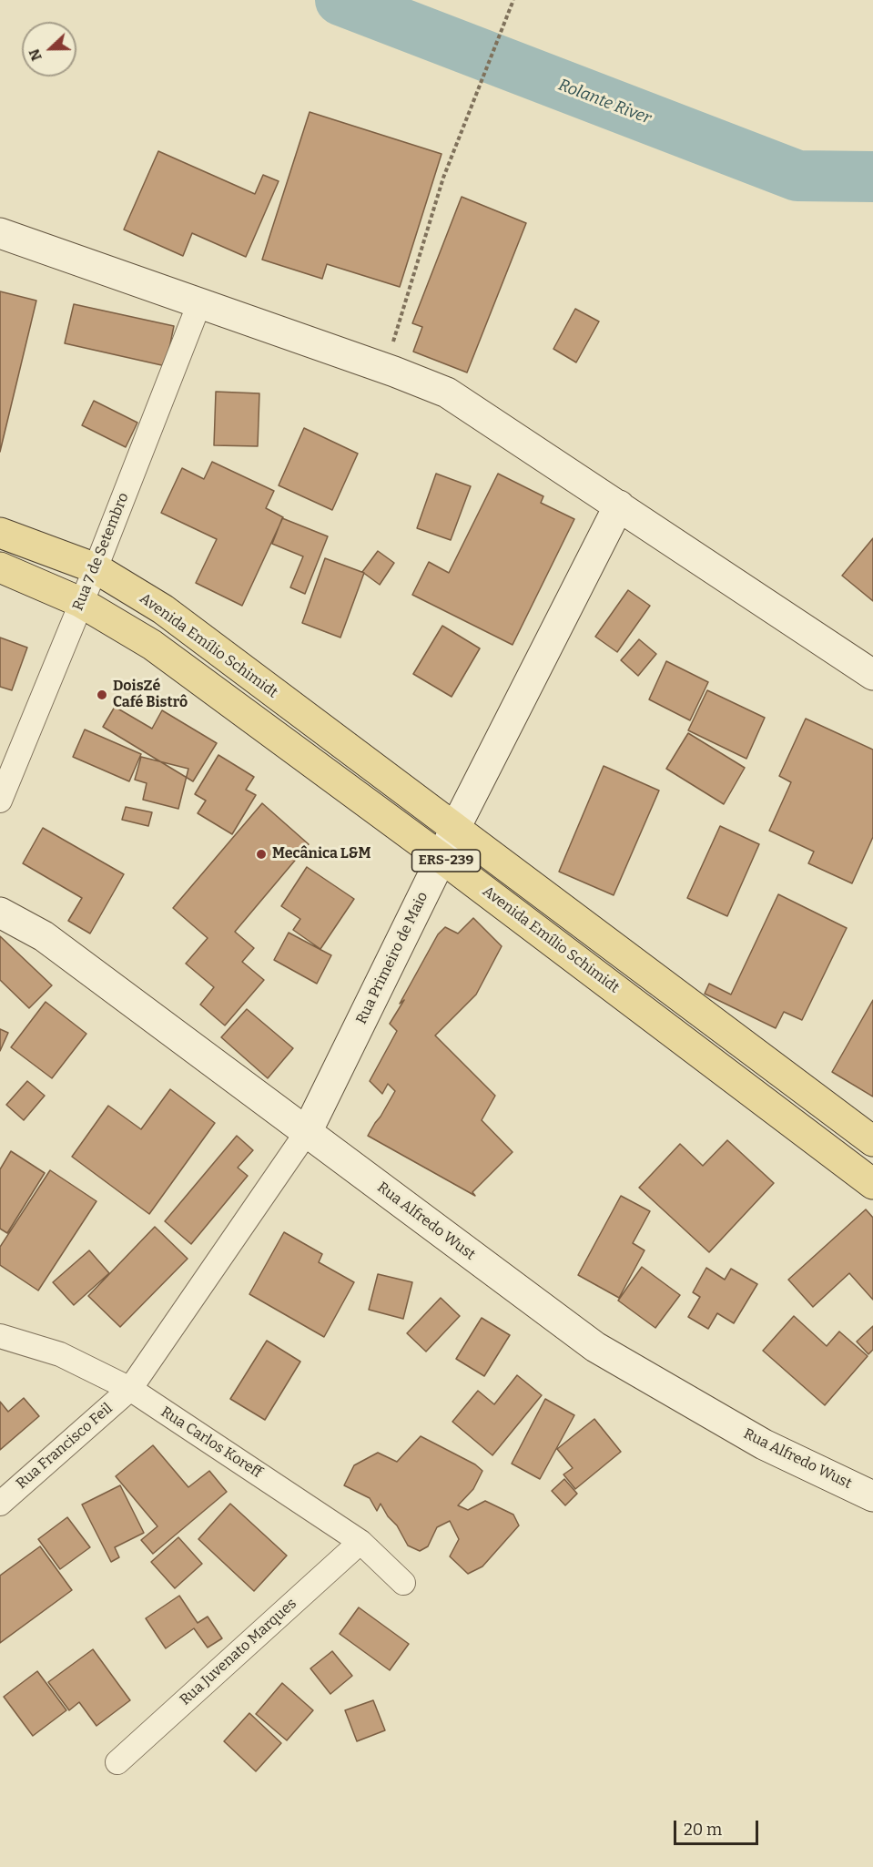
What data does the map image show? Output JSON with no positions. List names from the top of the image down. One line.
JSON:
{"streets":{"main road":["Avenida Emílio Schimidt","ERS-239"],"street":["Rua 7 de Setembro","Rua Primeiro de Maio","Rua Alfredo Wust","Rua Carlos Koreff","Rua Francisco Feil","Rua Juvenato Marques"]},"crossings":[["Rua 7 de Setembro","Avenida Emílio Schimidt"],["Avenida Emílio Schimidt","Rua Primeiro de Maio"],["Rua Primeiro de Maio","Rua Alfredo Wust"],["Rua Primeiro de Maio","Rua Carlos Koreff"],["Rua Primeiro de Maio","Rua Francisco Feil"],["Rua Carlos Koreff","Rua Francisco Feil"],["Rua Carlos Koreff","Rua Juvenato Marques"]],"water":["Rolante River"],"places":["DoisZé Café Bistrô","Mecânica L&M"],"scale_bar":"20 m","north":"left"}
